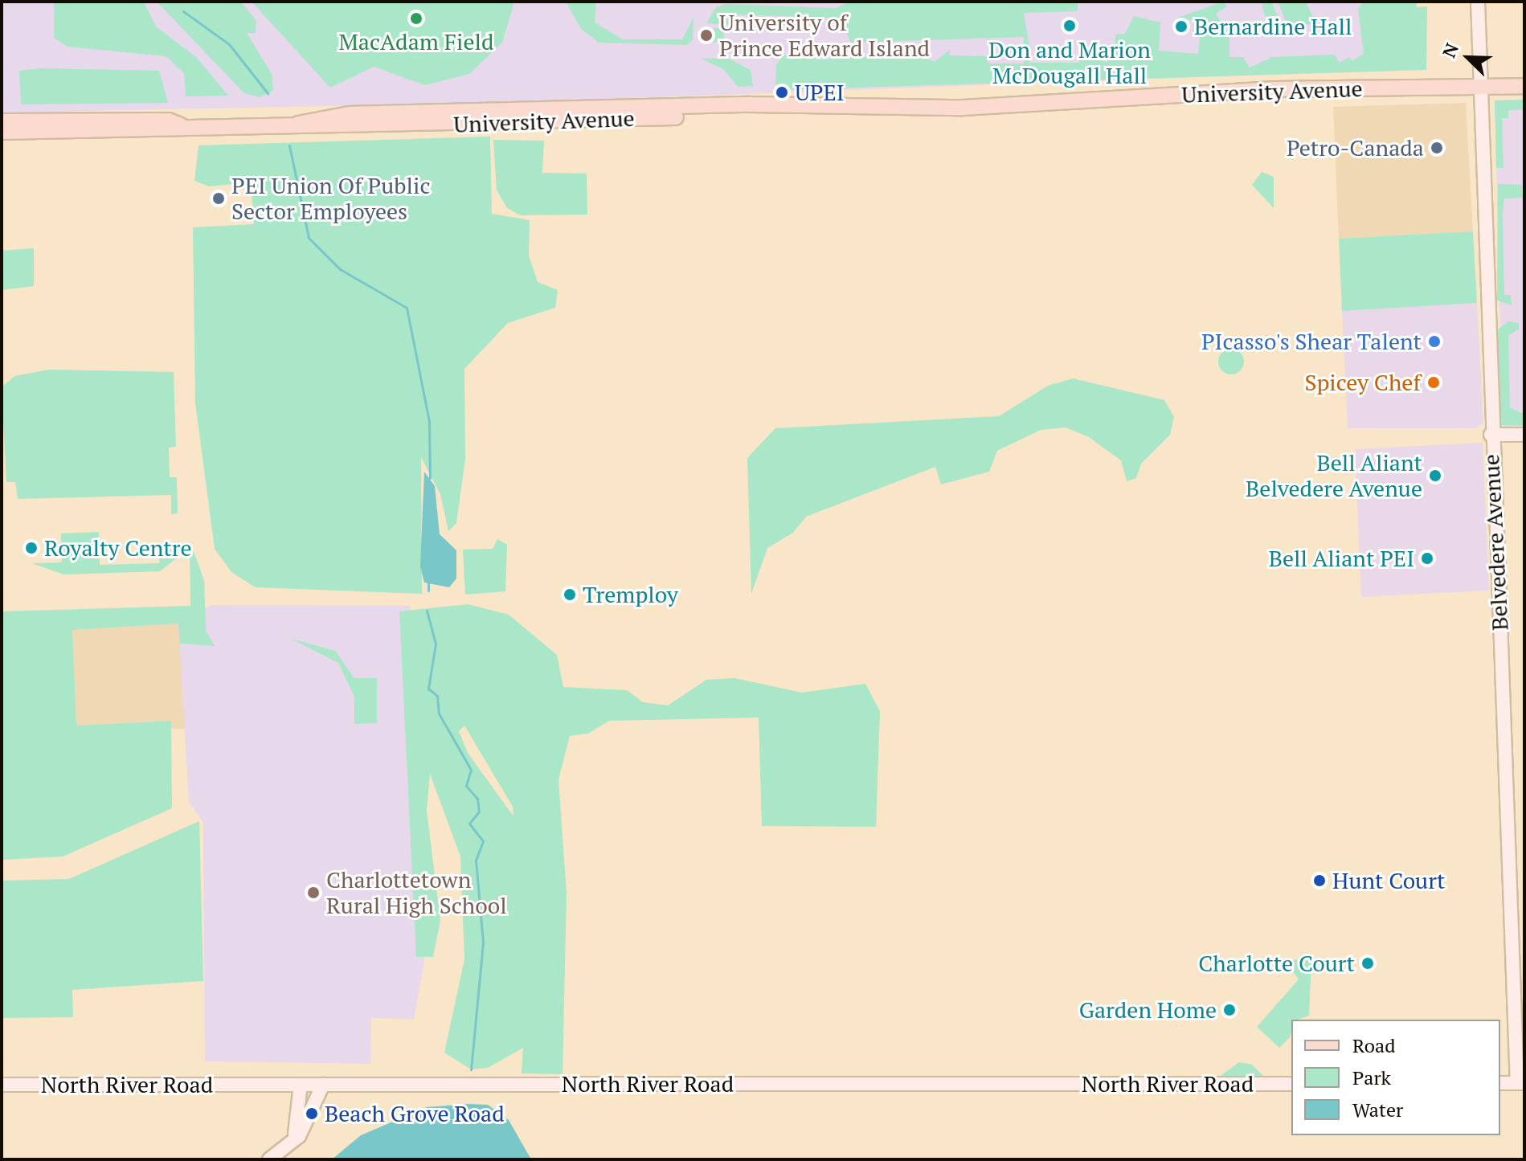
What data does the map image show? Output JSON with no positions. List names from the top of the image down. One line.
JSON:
{"streets":{"main road":["University Avenue","Belvedere Avenue","North River Road"]},"crossings":[["University Avenue","Belvedere Avenue"]],"places":["MacAdam Field","Don and Marion McDougall Hall","Bernardine Hall","University of Prince Edward Island","UPEI","Petro-Canada","PEI Union Of Public Sector Employees","PIcasso's Shear Talent","Spicey Chef","Bell Aliant Belvedere Avenue","Royalty Centre","Bell Aliant PEI","Tremploy","Hunt Court","Charlottetown Rural High School","Charlotte Court","Garden Home","Beach Grove Road"],"legend":["Road","Park","Water"],"north":"top left"}
